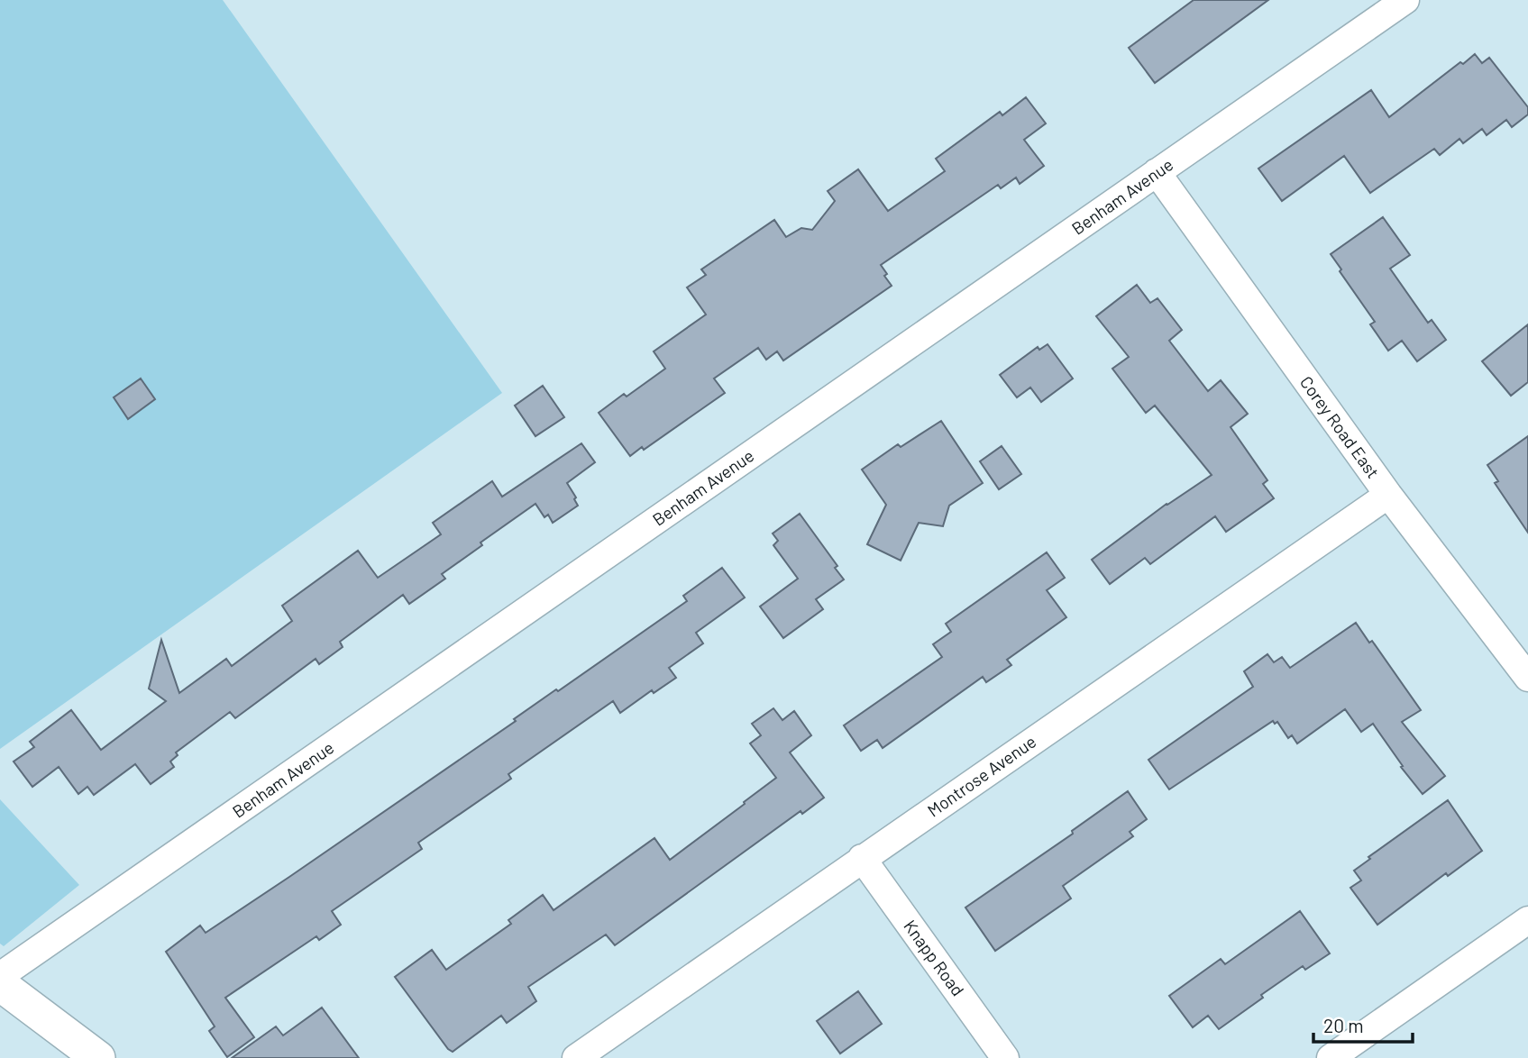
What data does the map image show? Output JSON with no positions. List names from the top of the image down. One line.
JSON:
{"streets":{"street":["Benham Avenue","Corey Road East","Montrose Avenue","Knapp Road"]},"crossings":[["Benham Avenue","Corey Road East"],["Corey Road East","Montrose Avenue"],["Montrose Avenue","Knapp Road"]],"scale_bar":"20 m"}
